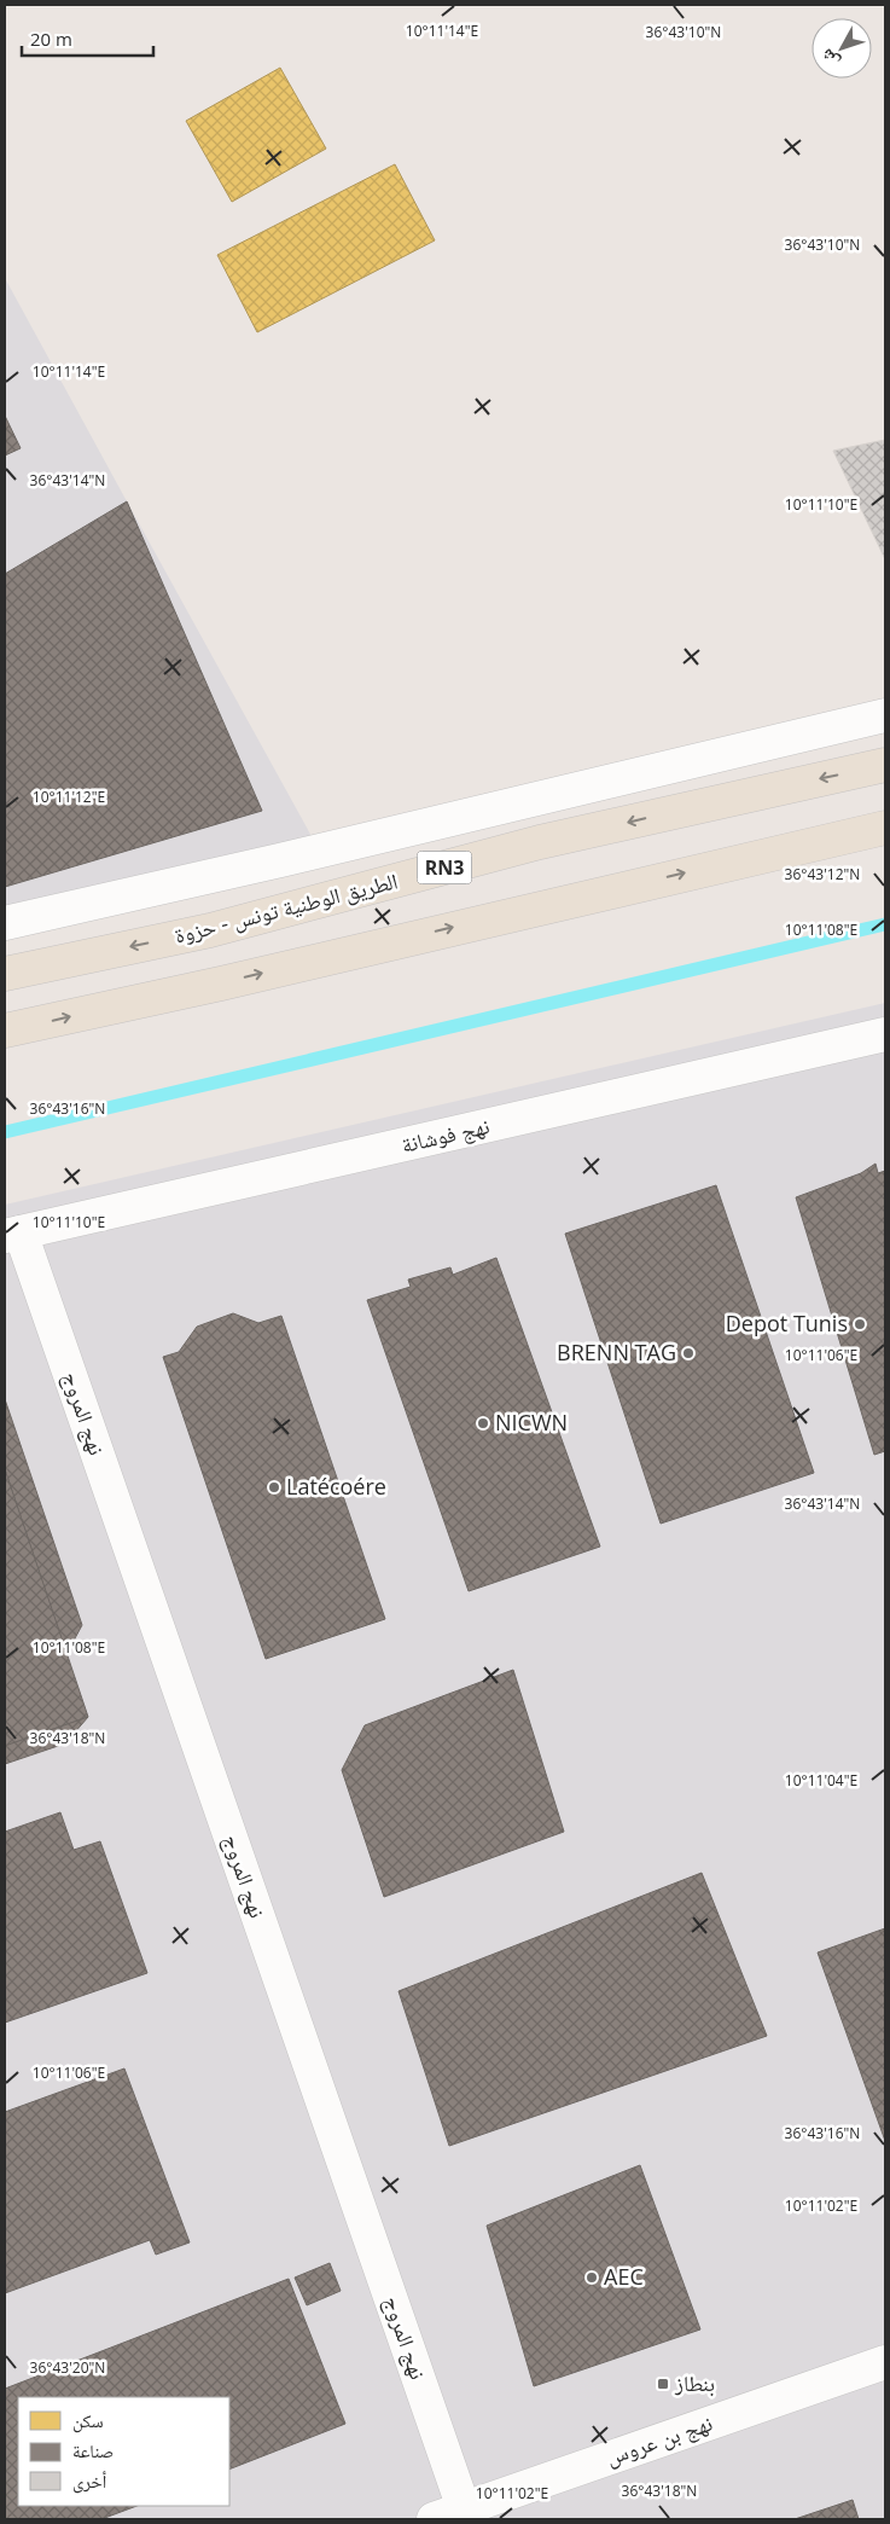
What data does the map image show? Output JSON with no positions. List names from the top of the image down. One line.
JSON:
{"streets":{"main road":["RN3","الطريق الوطنية تونس - حزوة"],"street":["نهج فوشانة","نهج المروج","نهج بن عروس"]},"crossings":[["نهج فوشانة","نهج المروج"],["نهج المروج","نهج بن عروس"]],"places":{"other":["Depot Tunis","BRENN TAG","NICWN","Latécoére","AEC"],"transit":["بنطاز"]},"legend":["سكن","صناعة","أخرى"],"scale_bar":"20 m","north":"bottom left","coordinates":["10°11'14\"E","36°43'10\"N","36°43'14\"N","10°11'10\"E","10°11'12\"E","36°43'12\"N","10°11'08\"E","36°43'16\"N","10°11'06\"E","36°43'18\"N","10°11'04\"E","10°11'02\"E","36°43'20\"N"]}
